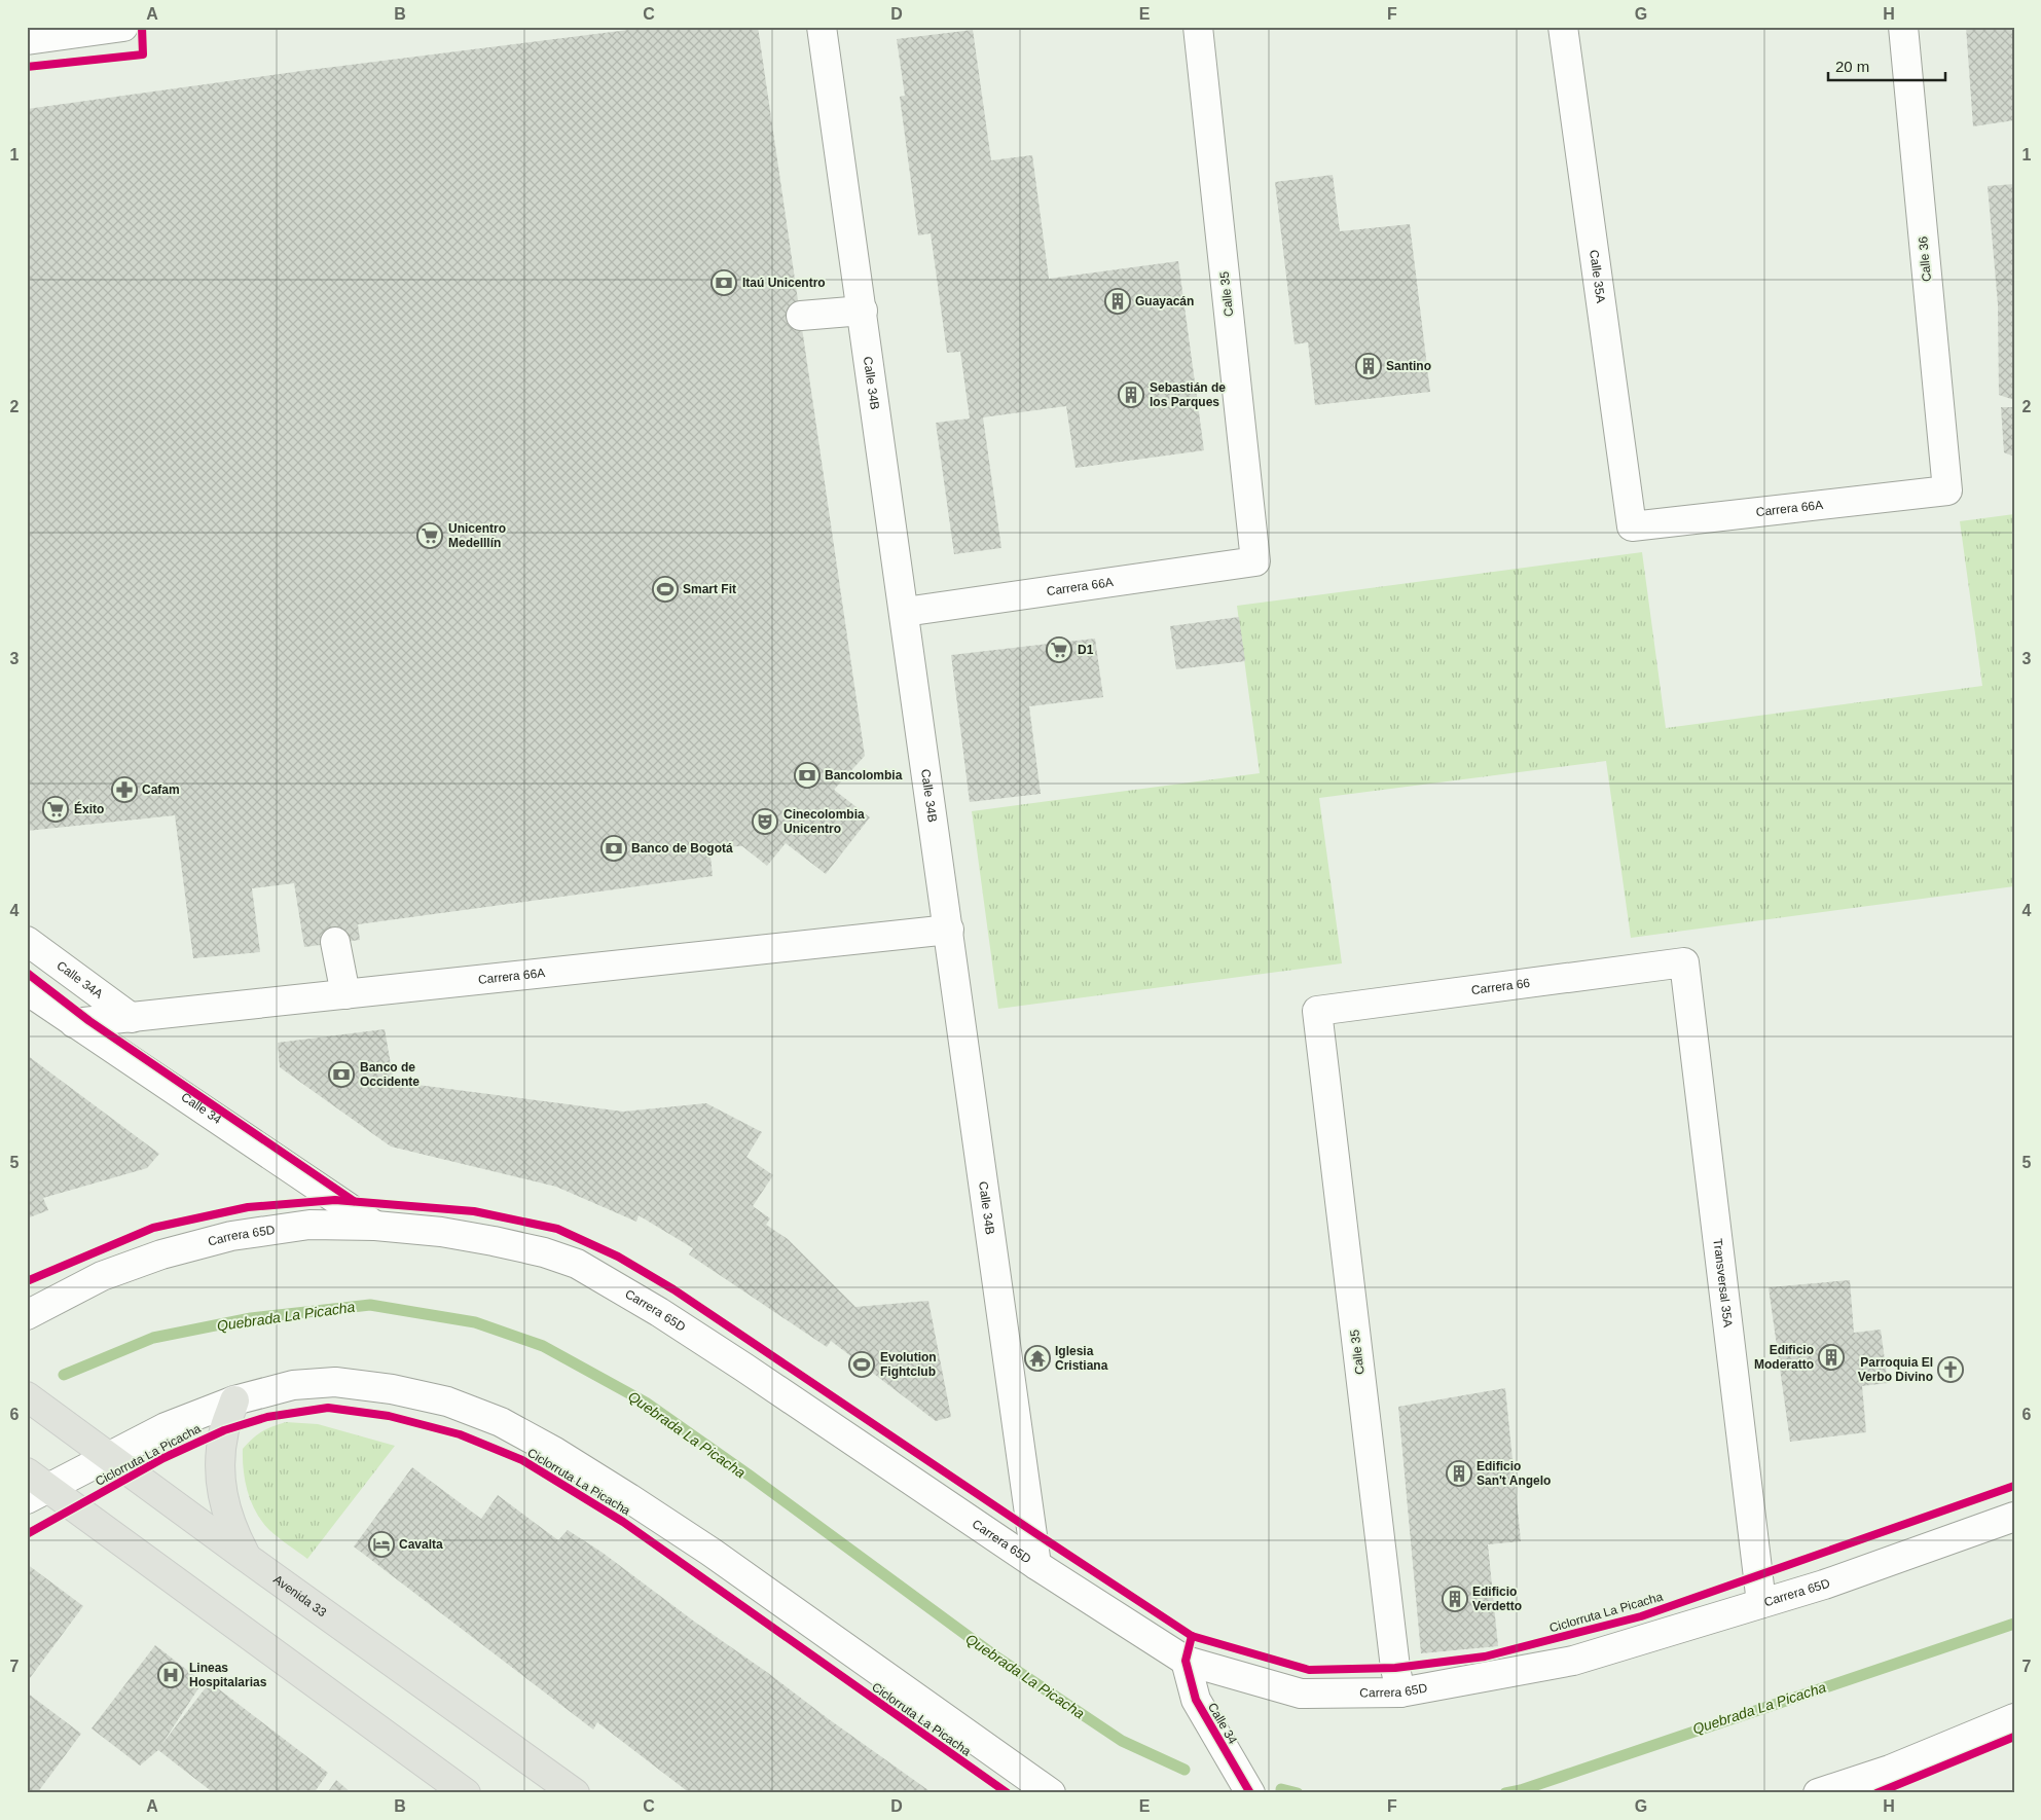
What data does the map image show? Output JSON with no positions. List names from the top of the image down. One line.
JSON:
{"streets":{"main road":["Avenida 33"],"street":["Calle 36","Calle 35A","Calle 35","Calle 34B","Carrera 66A","Calle 34A","Carrera 66","Calle 34","Carrera 65D","Transversal 35A"],"cycle path":["Ciclorruta La Picacha"]},"crossings":[["Calle 36","Carrera 66A"],["Calle 35A","Carrera 66A"],["Calle 35","Carrera 66A"],["Calle 35","Carrera 66"],["Calle 35","Carrera 65D"],["Calle 34B","Carrera 66A"],["Calle 34B","Carrera 65D"],["Carrera 66A","Calle 34A"],["Carrera 66A","Calle 34"],["Carrera 66","Transversal 35A"],["Calle 34","Carrera 65D"],["Carrera 65D","Transversal 35A"]],"water":["Quebrada La Picacha"],"places":{"bank":["Itaú Unicentro","Bancolombia","Banco de Bogotá","Banco de Occidente"],"building":["Guayacán","Santino","Sebastián de los Parques","Edificio Moderatto","Edificio San't Angelo","Edificio Verdetto"],"supermarket":["Unicentro Medelllín","D1","Éxito"],"sports":["Smart Fit","Evolution Fightclub"],"pharmacy":["Cafam"],"theatre":["Cinecolombia Unicentro"],"temple":["Iglesia Cristiana"],"church":["Parroquia El Verbo Divino"],"hotel":["Cavalta"],"hospital":["Lineas Hospitalarias"]},"scale_bar":"20 m","grid":{"columns":["A","B","C","D","E","F","G","H"],"rows":["1","2","3","4","5","6","7"]}}
